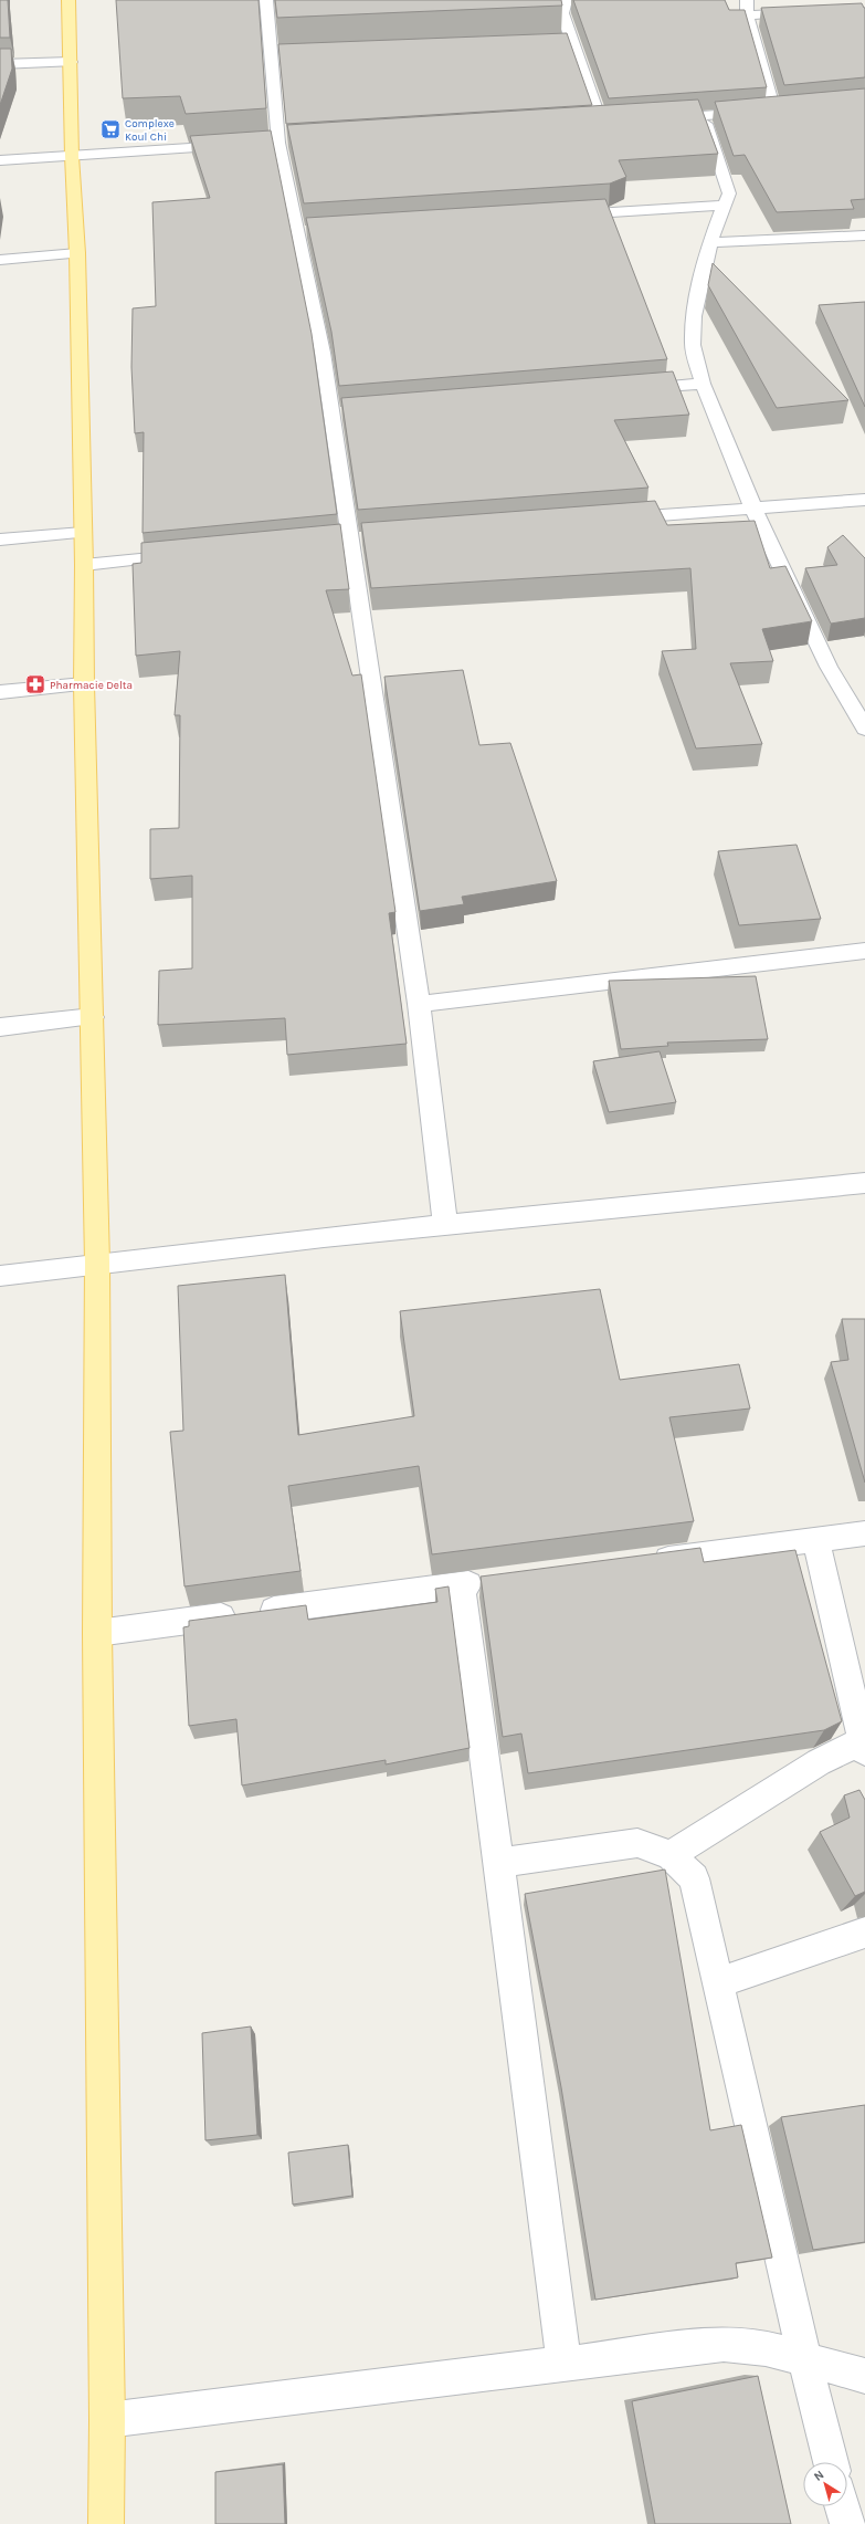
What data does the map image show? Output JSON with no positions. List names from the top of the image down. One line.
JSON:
{"places":{"supermarket":["Complexe Koul Chi"],"pharmacy":["Pharmacie Delta"]},"north":"top left"}
